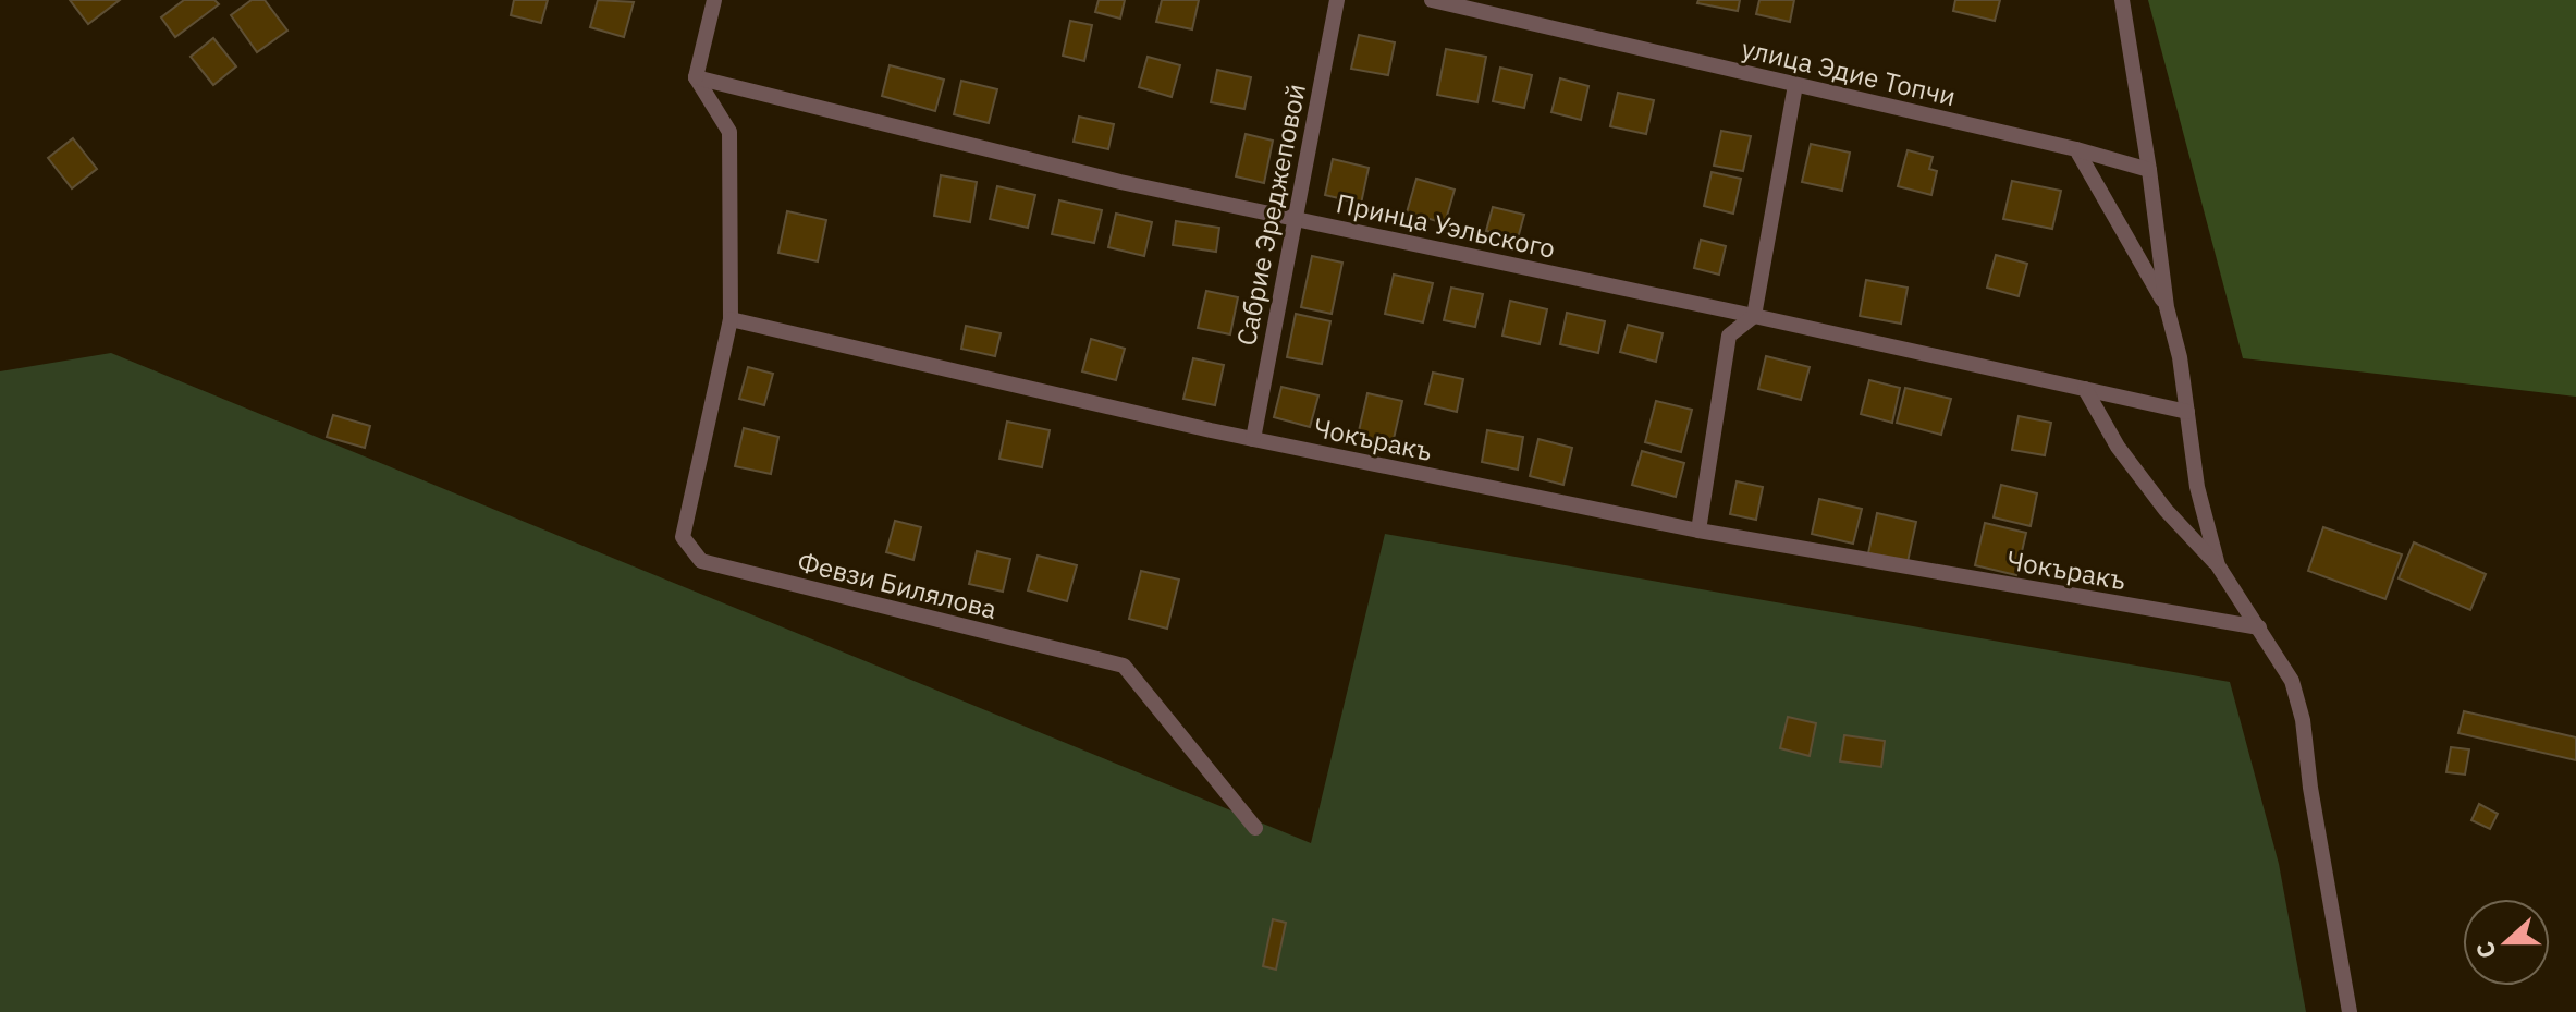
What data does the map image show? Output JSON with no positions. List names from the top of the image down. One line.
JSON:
{"streets":{"street":["улица Эдие Топчи","Сабрие Эреджеповой","Принца Уэльского","Чокъракъ","Февзи Билялова"]},"crossings":[["Сабрие Эреджеповой","Принца Уэльского"],["Сабрие Эреджеповой","Чокъракъ"],["Чокъракъ","Февзи Билялова"]],"north":"left"}
